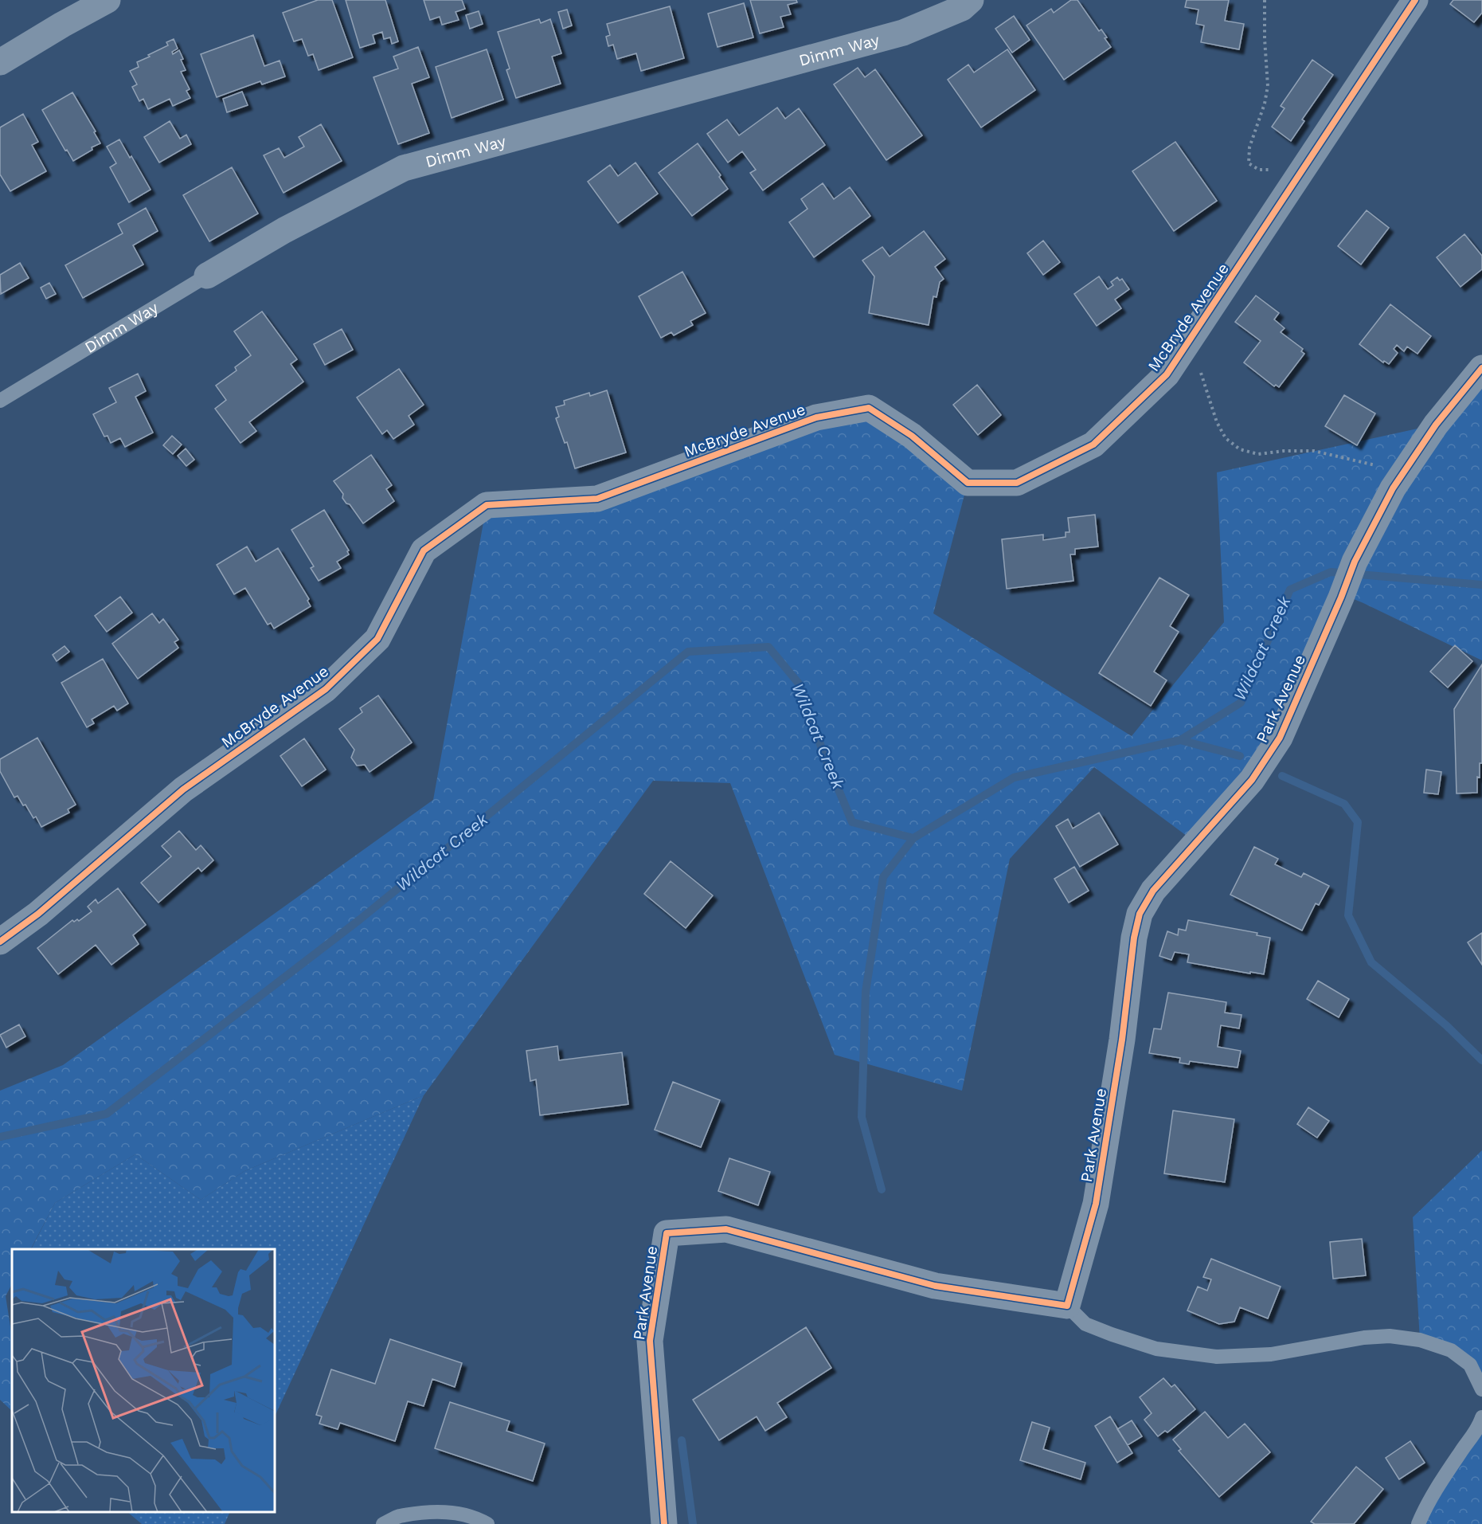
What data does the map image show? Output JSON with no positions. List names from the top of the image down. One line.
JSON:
{"streets":{"street":["Dimm Way","McBryde Avenue","Park Avenue"]},"water":["Wildcat Creek"]}
